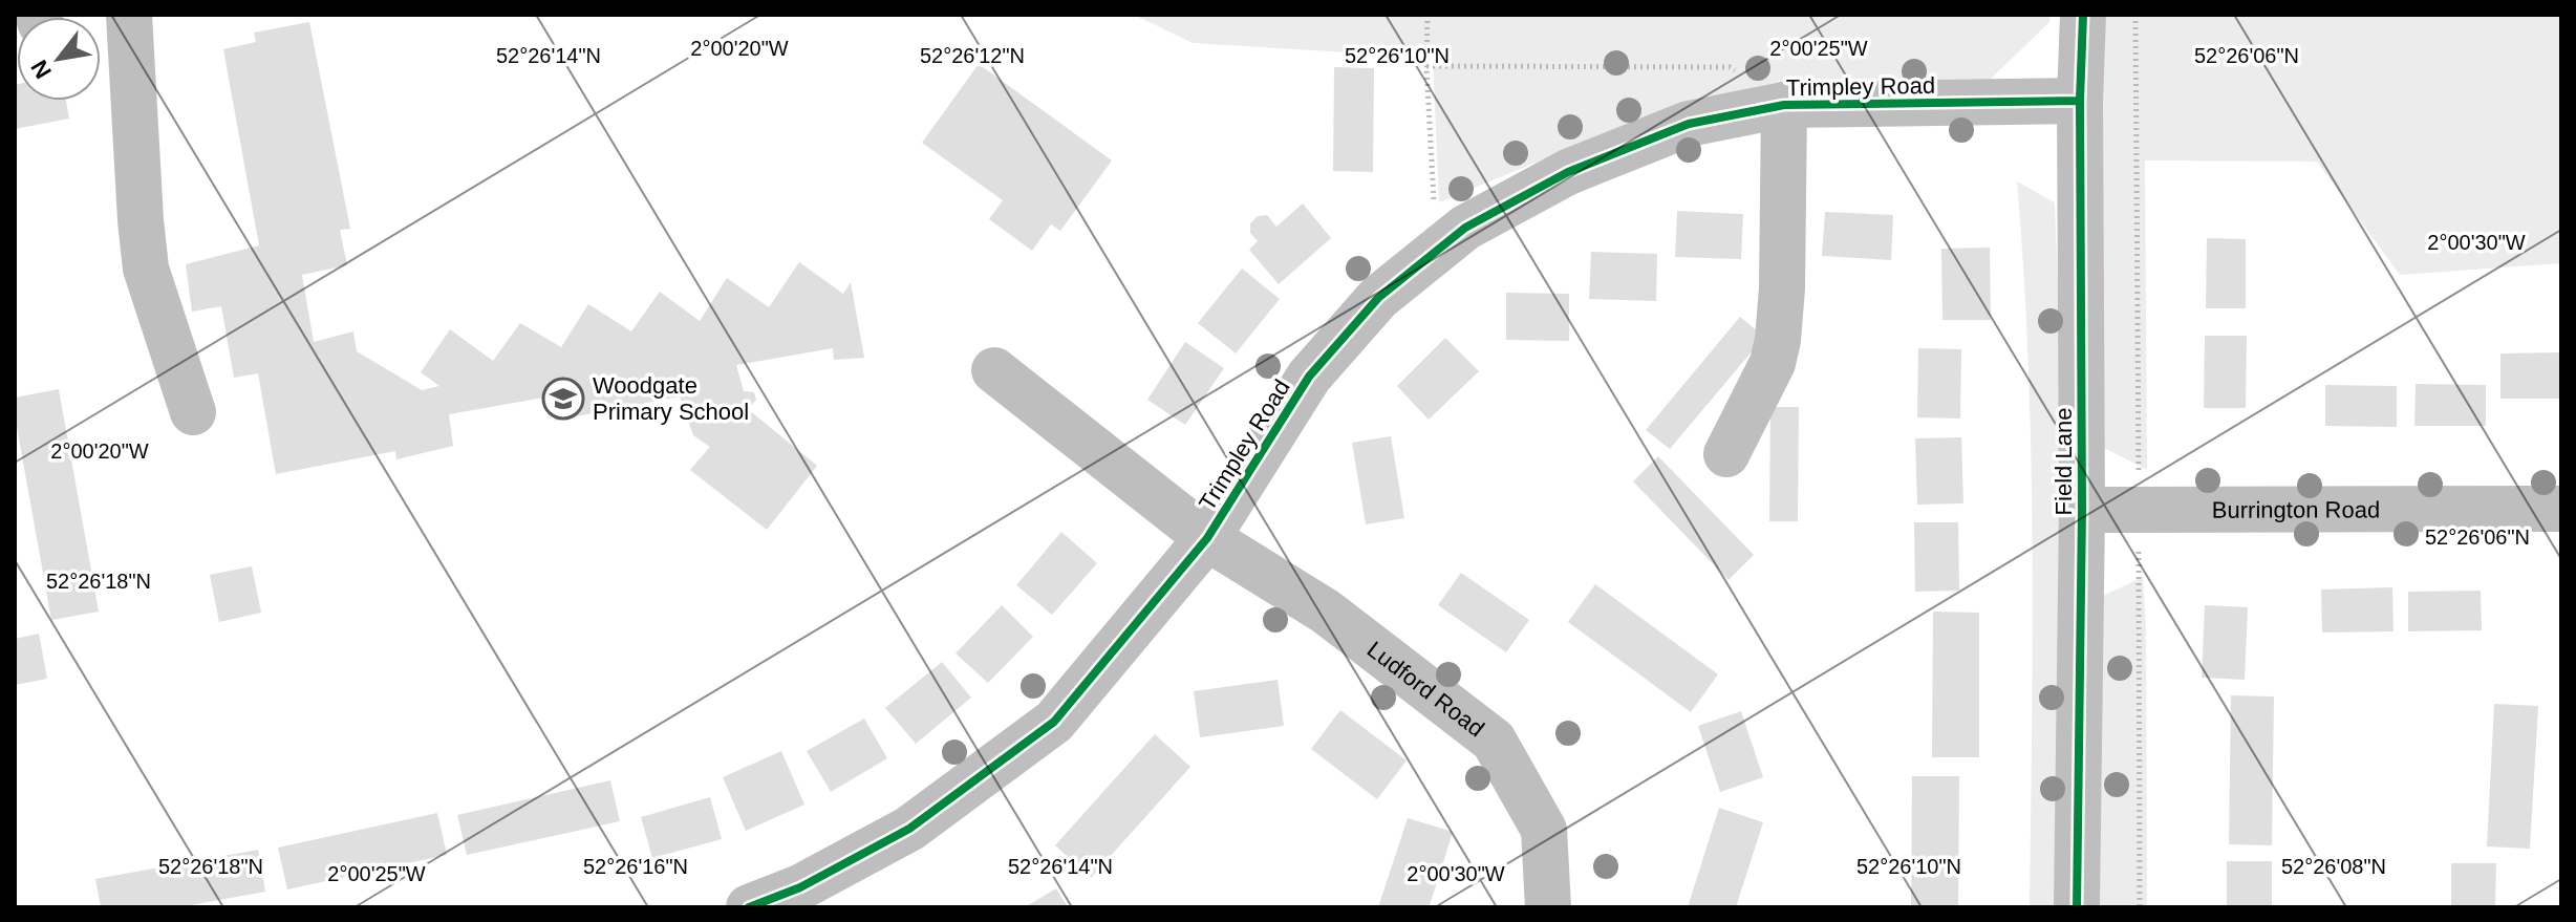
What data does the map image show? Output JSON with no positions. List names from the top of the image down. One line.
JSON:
{"streets":{"street":["Trimpley Road","Field Lane","Burrington Road","Ludford Road"]},"crossings":[["Trimpley Road","Field Lane"],["Trimpley Road","Ludford Road"],["Field Lane","Burrington Road"]],"places":{"school or university":["Woodgate Primary School"]},"north":"bottom left","coordinates":["2°00'20\"W","2°00'25\"W","52°26'12\"N","52°26'14\"N","52°26'10\"N","52°26'06\"N","2°00'30\"W","52°26'18\"N","52°26'16\"N","52°26'08\"N"]}
